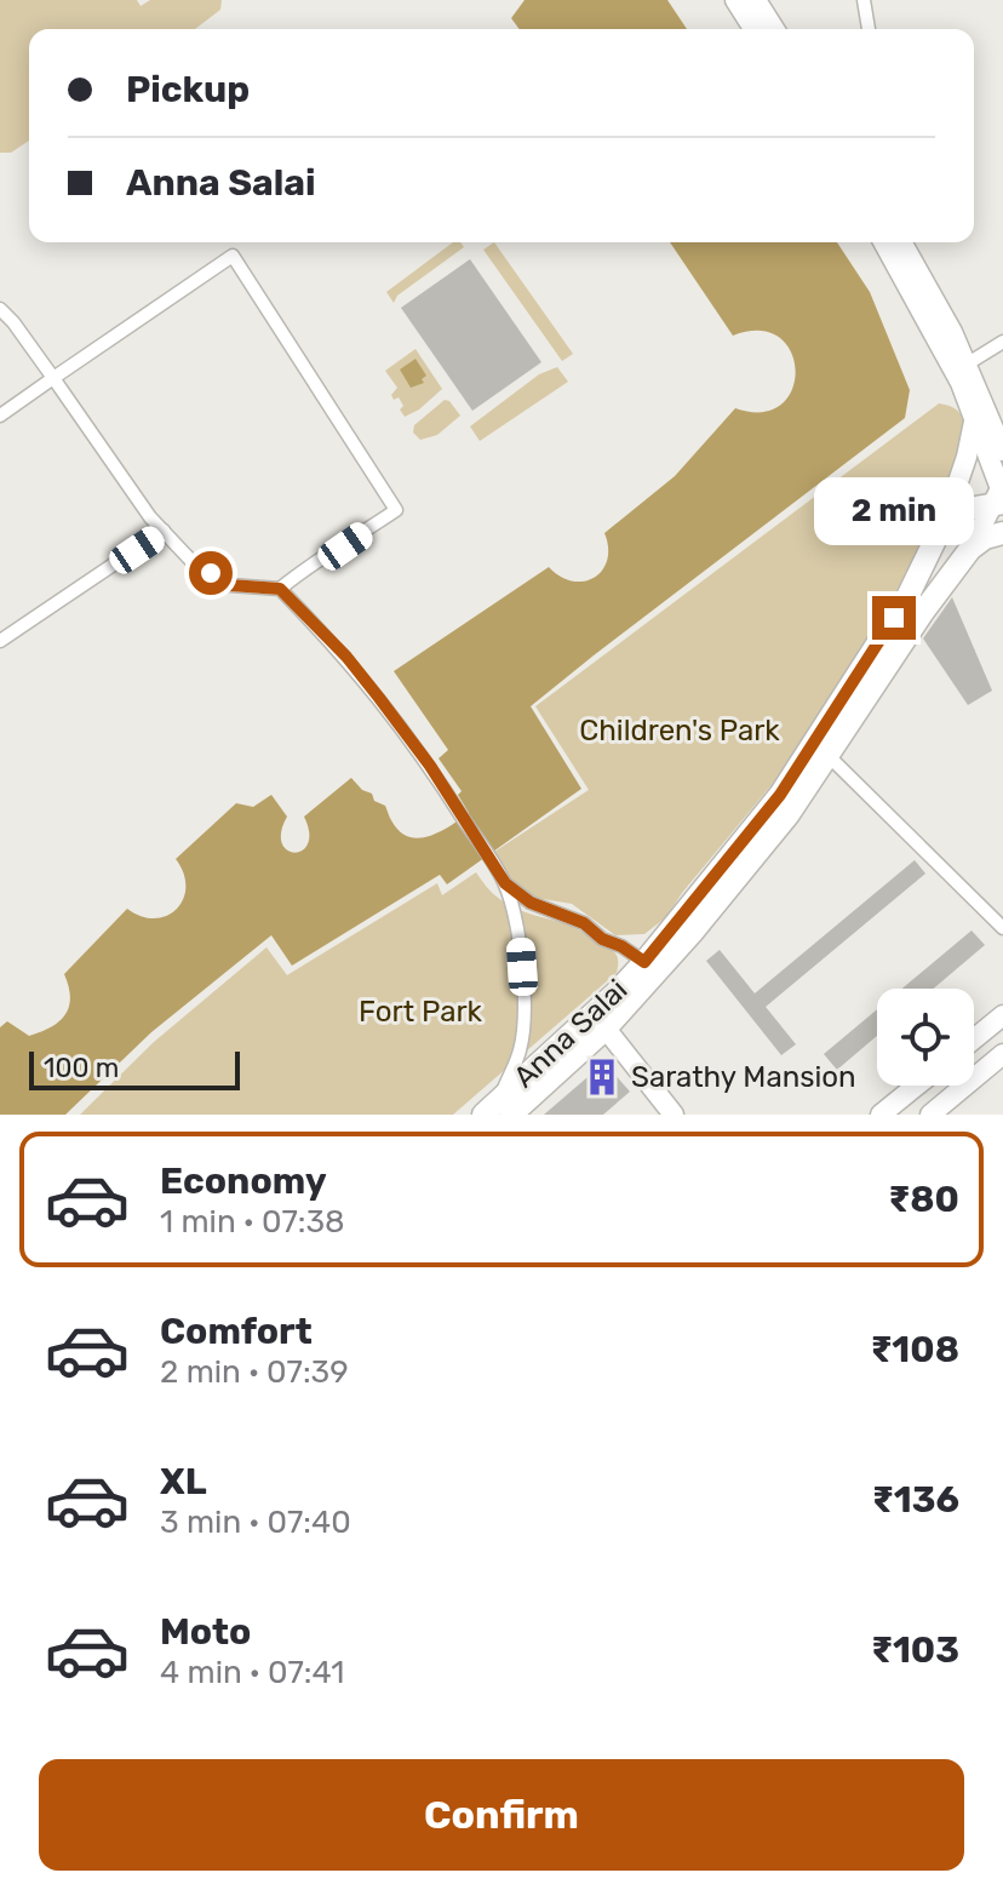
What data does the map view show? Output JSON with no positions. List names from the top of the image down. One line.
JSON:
{"streets":{"highway":["Anna Salai"]},"parks":["Children's Park","Fort Park"],"places":{"building":["Sarathy Mansion"]},"scale_bar":"100 m","page":{"banner":["Pickup","Anna Salai"],"bubble":"2 min","scale":"100 m","list":[{"name":"Economy","note":"1 min · 07:38","value":"₹80"},{"name":"Comfort","note":"2 min · 07:39","value":"₹108"},{"name":"XL","note":"3 min · 07:40","value":"₹136"},{"name":"Moto","note":"4 min · 07:41","value":"₹103"}],"buttons":"Confirm"}}
